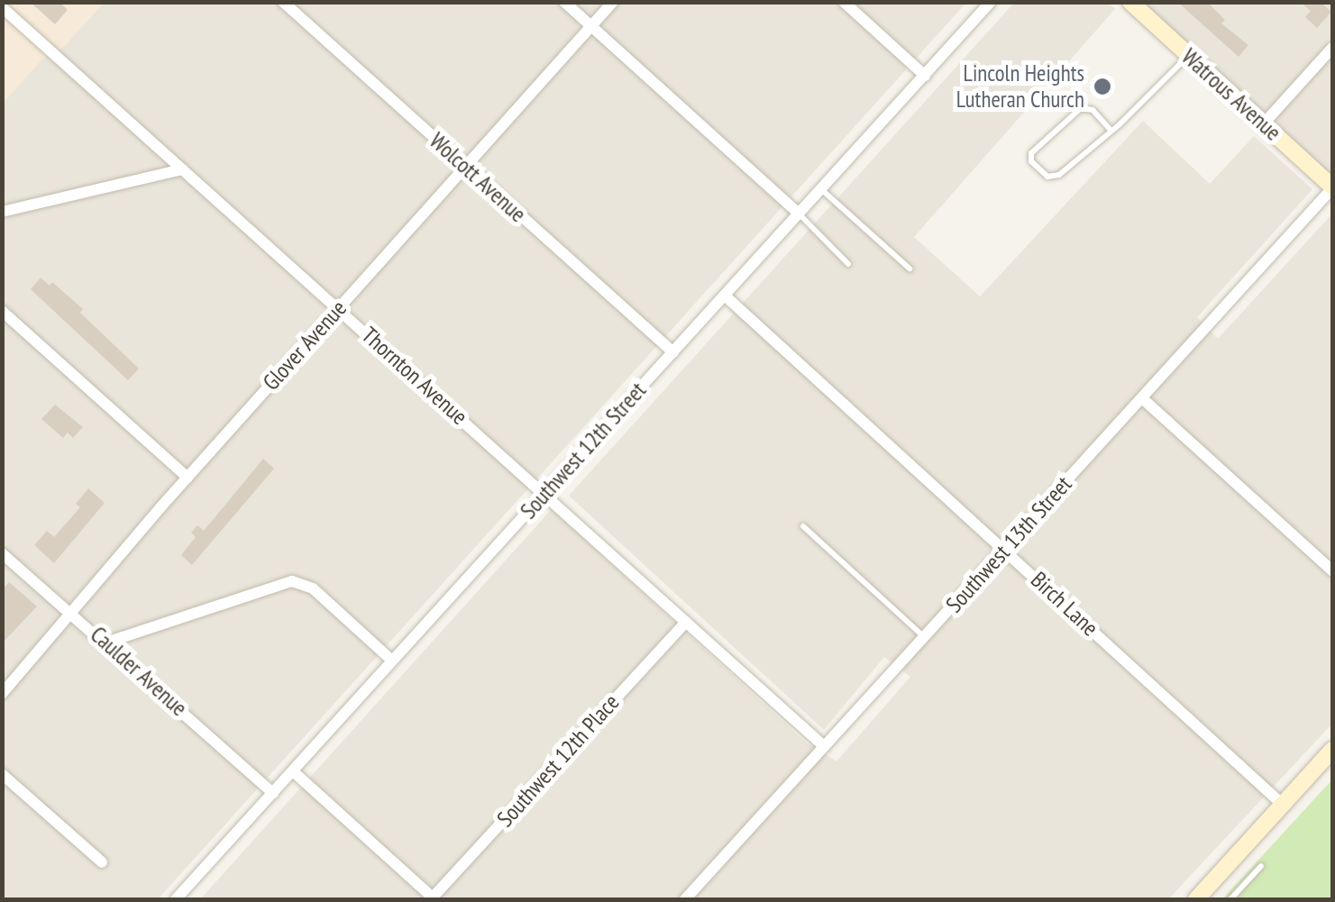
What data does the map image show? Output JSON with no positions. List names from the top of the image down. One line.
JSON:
{"streets":{"street":["Watrous Avenue","Wolcott Avenue","Glover Avenue","Thornton Avenue","Southwest 12th Street","Southwest 13th Street","Birch Lane","Caulder Avenue","Southwest 12th Place"]},"crossings":[["Watrous Avenue","Southwest 13th Street"],["Wolcott Avenue","Glover Avenue"],["Wolcott Avenue","Southwest 12th Street"],["Glover Avenue","Thornton Avenue"],["Glover Avenue","Caulder Avenue"],["Thornton Avenue","Southwest 12th Street"],["Thornton Avenue","Southwest 13th Street"],["Thornton Avenue","Southwest 12th Place"],["Southwest 12th Street","Birch Lane"],["Southwest 12th Street","Caulder Avenue"],["Southwest 13th Street","Birch Lane"]],"places":["Lincoln Heights Lutheran Church"]}
